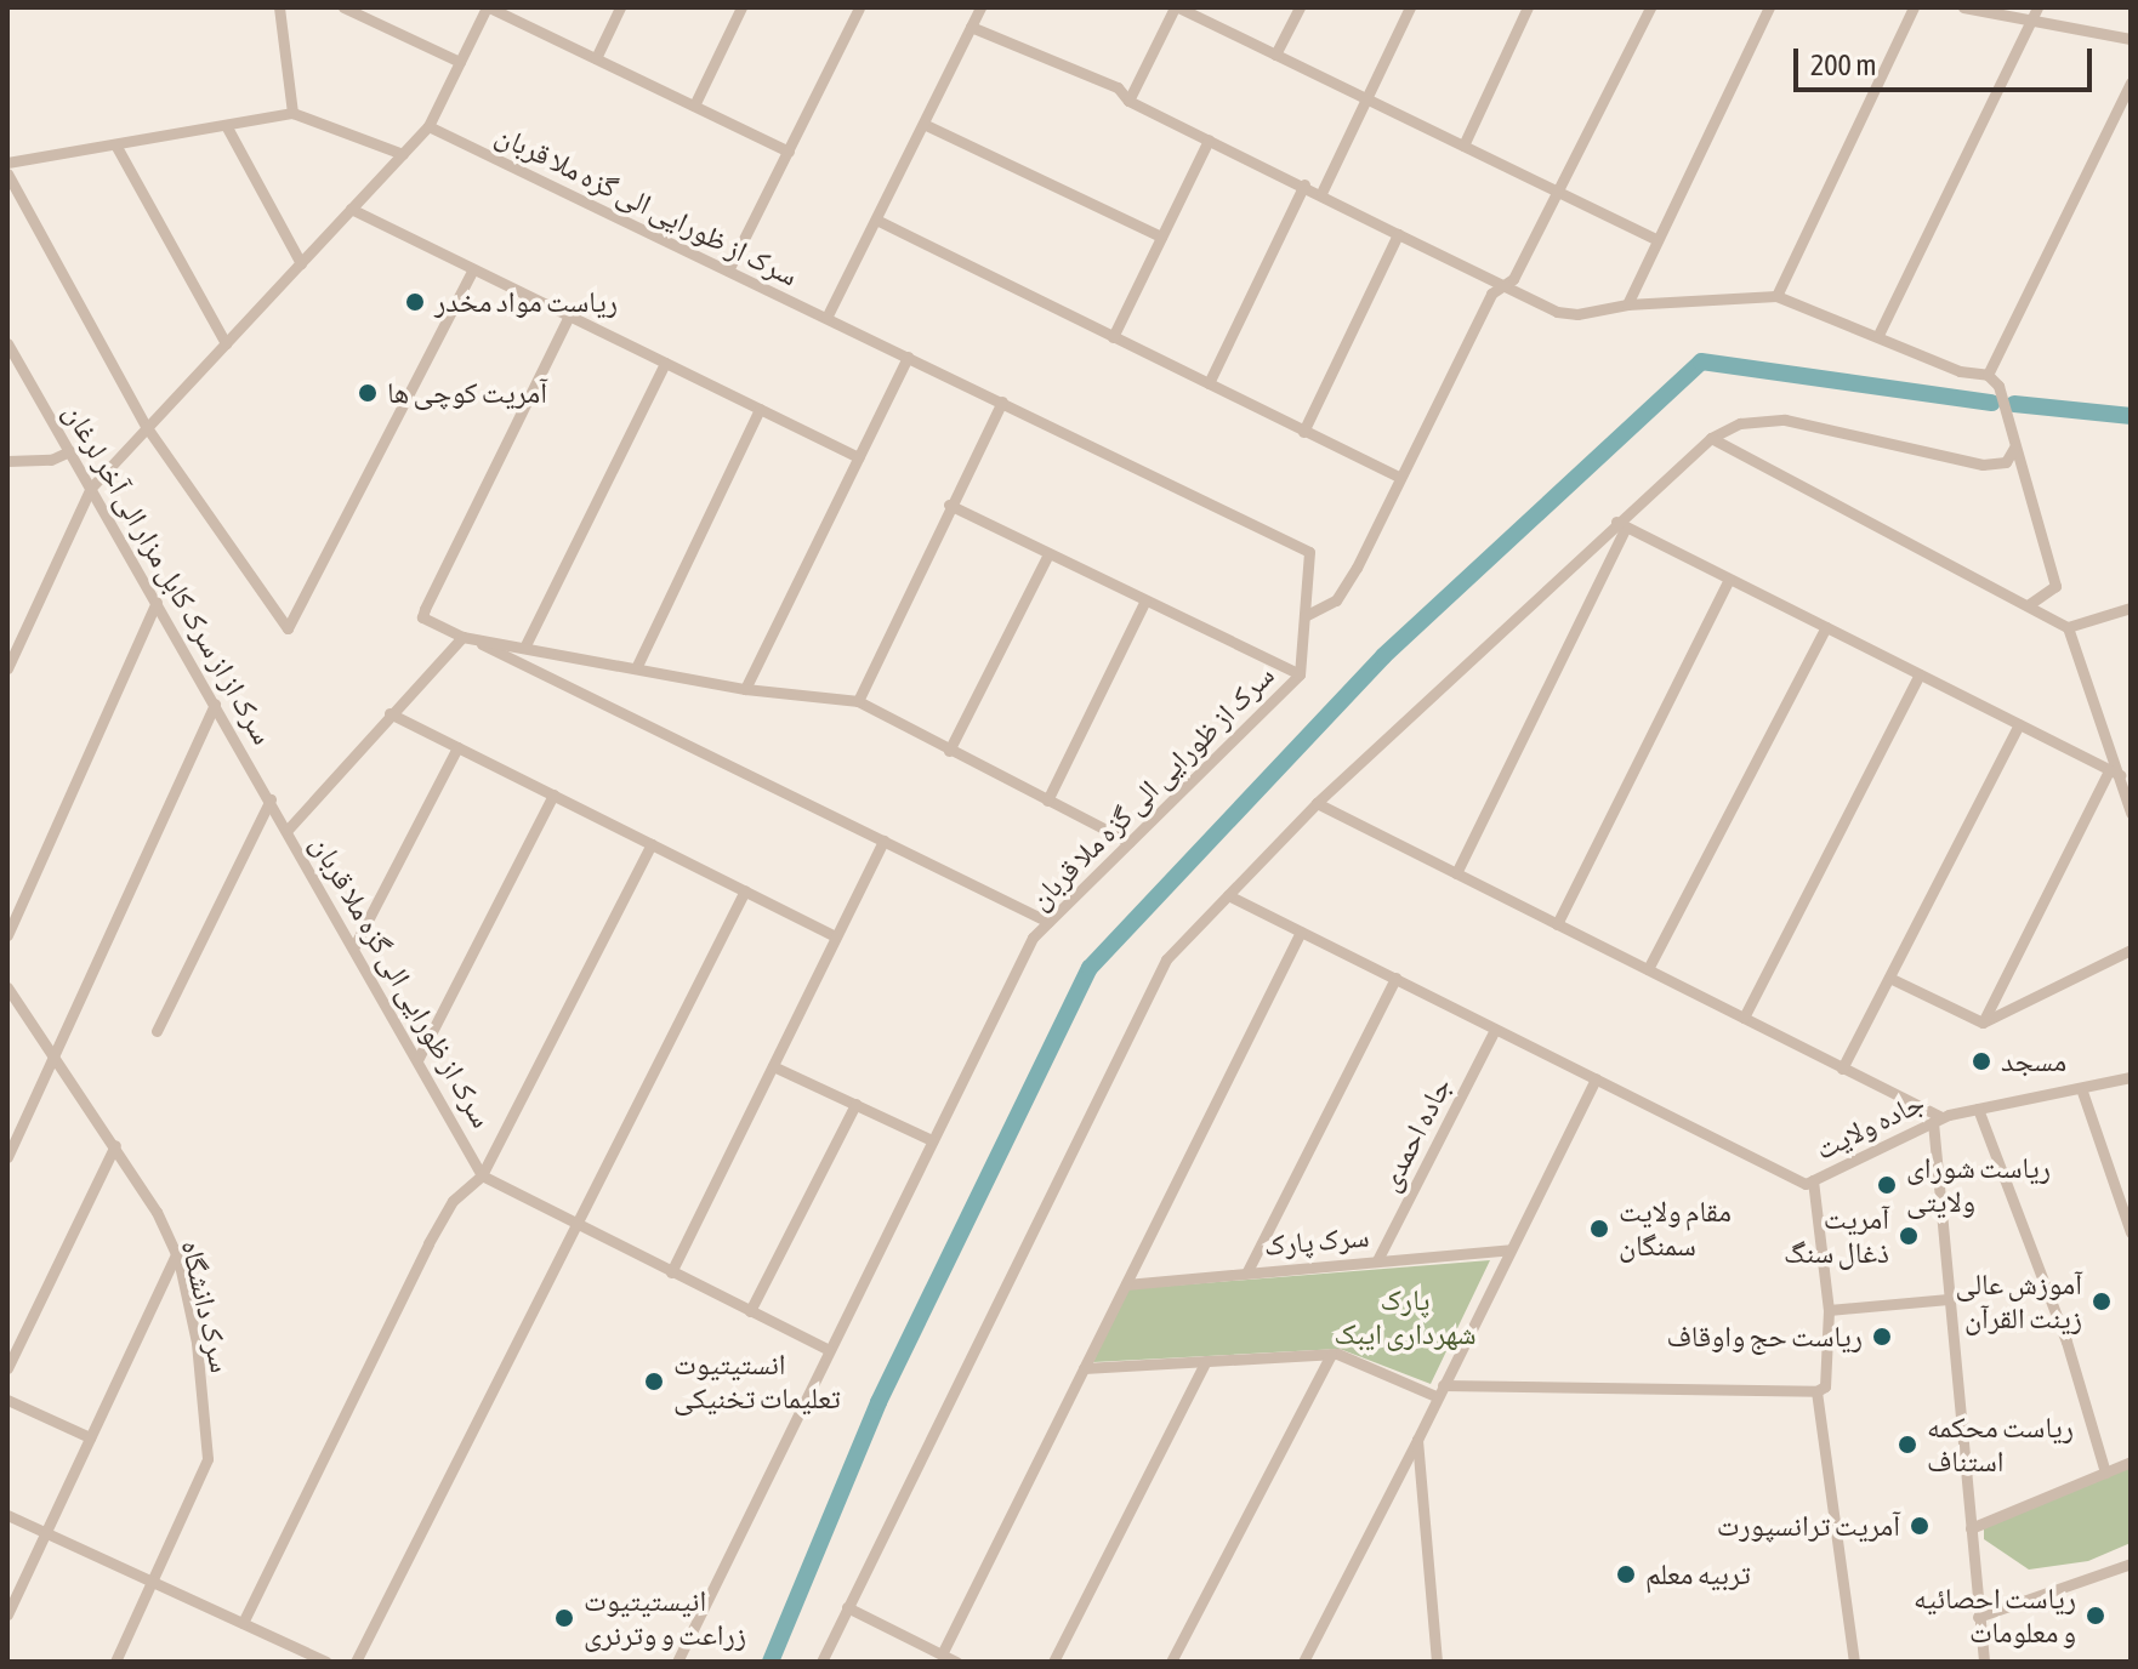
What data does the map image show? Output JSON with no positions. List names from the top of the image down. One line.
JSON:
{"streets":{"street":["سرک از ظورایی الی گزه ملا قربان","سرک از از سرک کابل مزار الی آخر لرغان","جاده ولایت","جاده احمدی","سرک پارک","سرک دانشگاه"]},"crossings":[["سرک از ظورایی الی گزه ملا قربان","سرک از از سرک کابل مزار الی آخر لرغان"],["جاده ولایت","جاده احمدی"],["جاده احمدی","سرک پارک"]],"parks":["پارک شهرداری ایبک"],"places":["ریاست مواد مخدر","آمریت کوچی ها","مسجد","ریاست شورای ولایتی","مقام ولایت سمنگان","آمریت ذغال سنگ","آموزش عالی زینت القرآن","ریاست حج واوقاف","انستیتیوت تعلیمات تخنیکی","ریاست محکمه استناف","آمریت ترانسپورت","تربیه معلم","ریاست احصائیه و معلومات","انیستیتیوت زراعت و وترنری"],"scale_bar":"200 m"}
